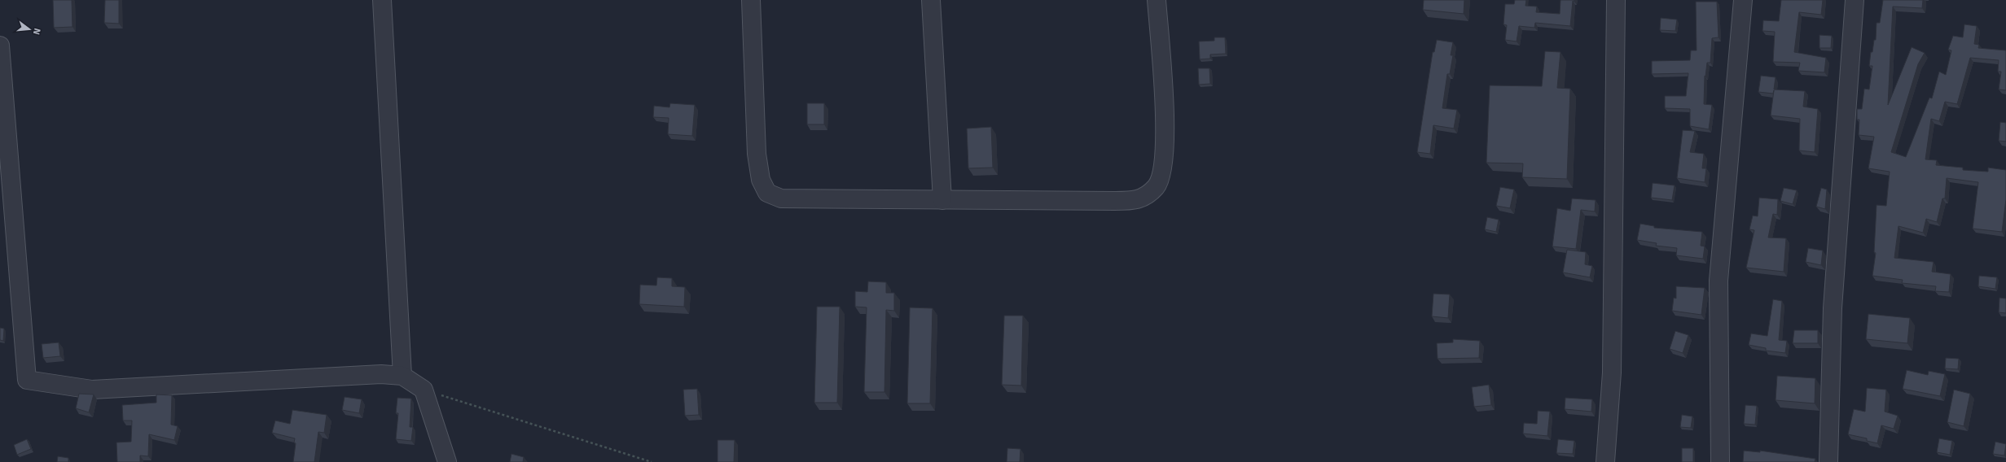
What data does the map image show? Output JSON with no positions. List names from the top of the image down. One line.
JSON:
{"north":"right"}
